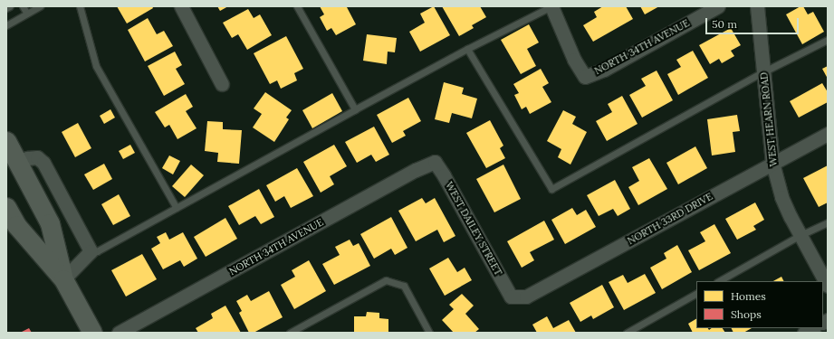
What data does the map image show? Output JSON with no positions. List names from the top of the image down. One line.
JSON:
{"streets":{"street":["NORTH 34TH AVENUE","WEST HEARN ROAD","NORTH 33RD DRIVE","WEST DAILEY STREET"]},"crossings":[["NORTH 34TH AVENUE","WEST DAILEY STREET"],["WEST HEARN ROAD","NORTH 33RD DRIVE"],["NORTH 33RD DRIVE","WEST DAILEY STREET"]],"legend":["Homes","Shops"],"scale_bar":"50 m"}
